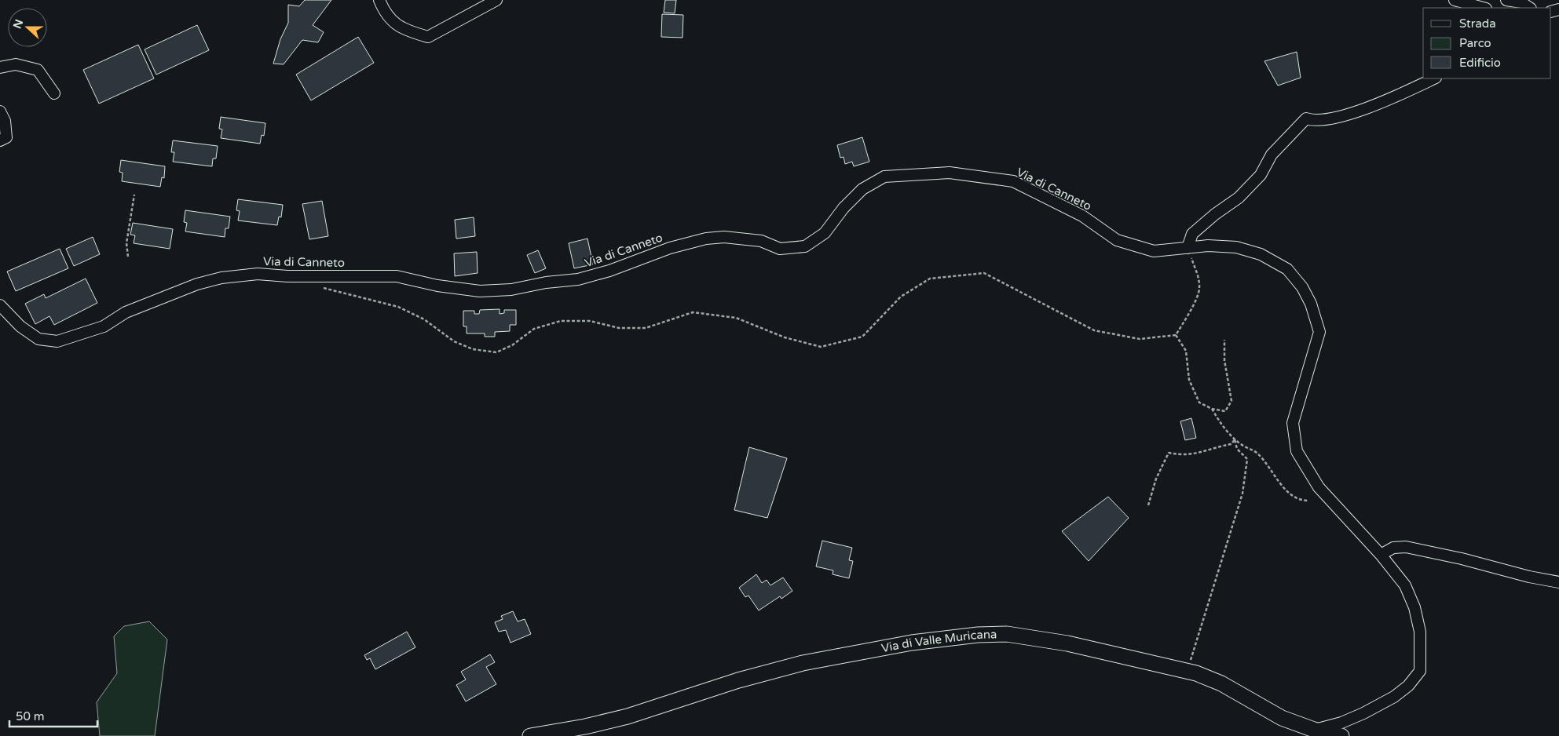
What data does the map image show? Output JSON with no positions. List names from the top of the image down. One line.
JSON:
{"streets":{"street":["Via di Canneto","Via di Valle Muricana"]},"crossings":[["Via di Canneto","Via di Valle Muricana"]],"legend":["Strada","Parco","Edificio"],"scale_bar":"50 m","north":"left"}
